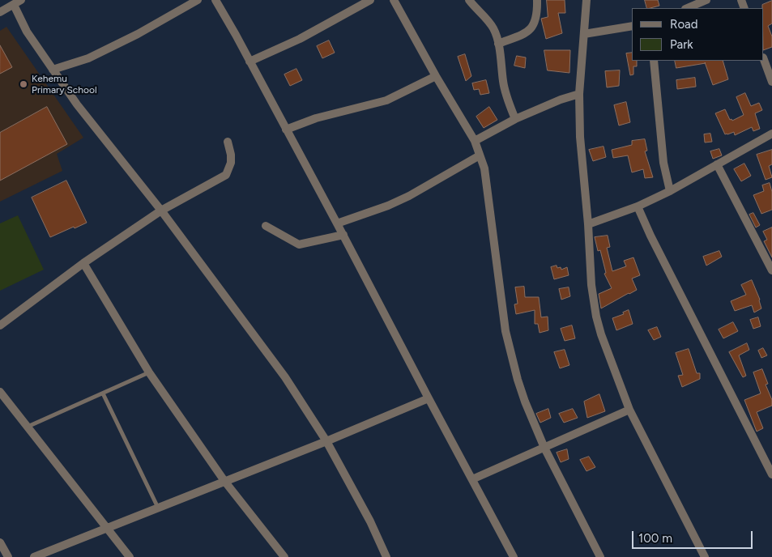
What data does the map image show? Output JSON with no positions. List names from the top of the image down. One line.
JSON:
{"places":["Kehemu Primary School"],"legend":["Road","Park"],"scale_bar":"100 m"}
